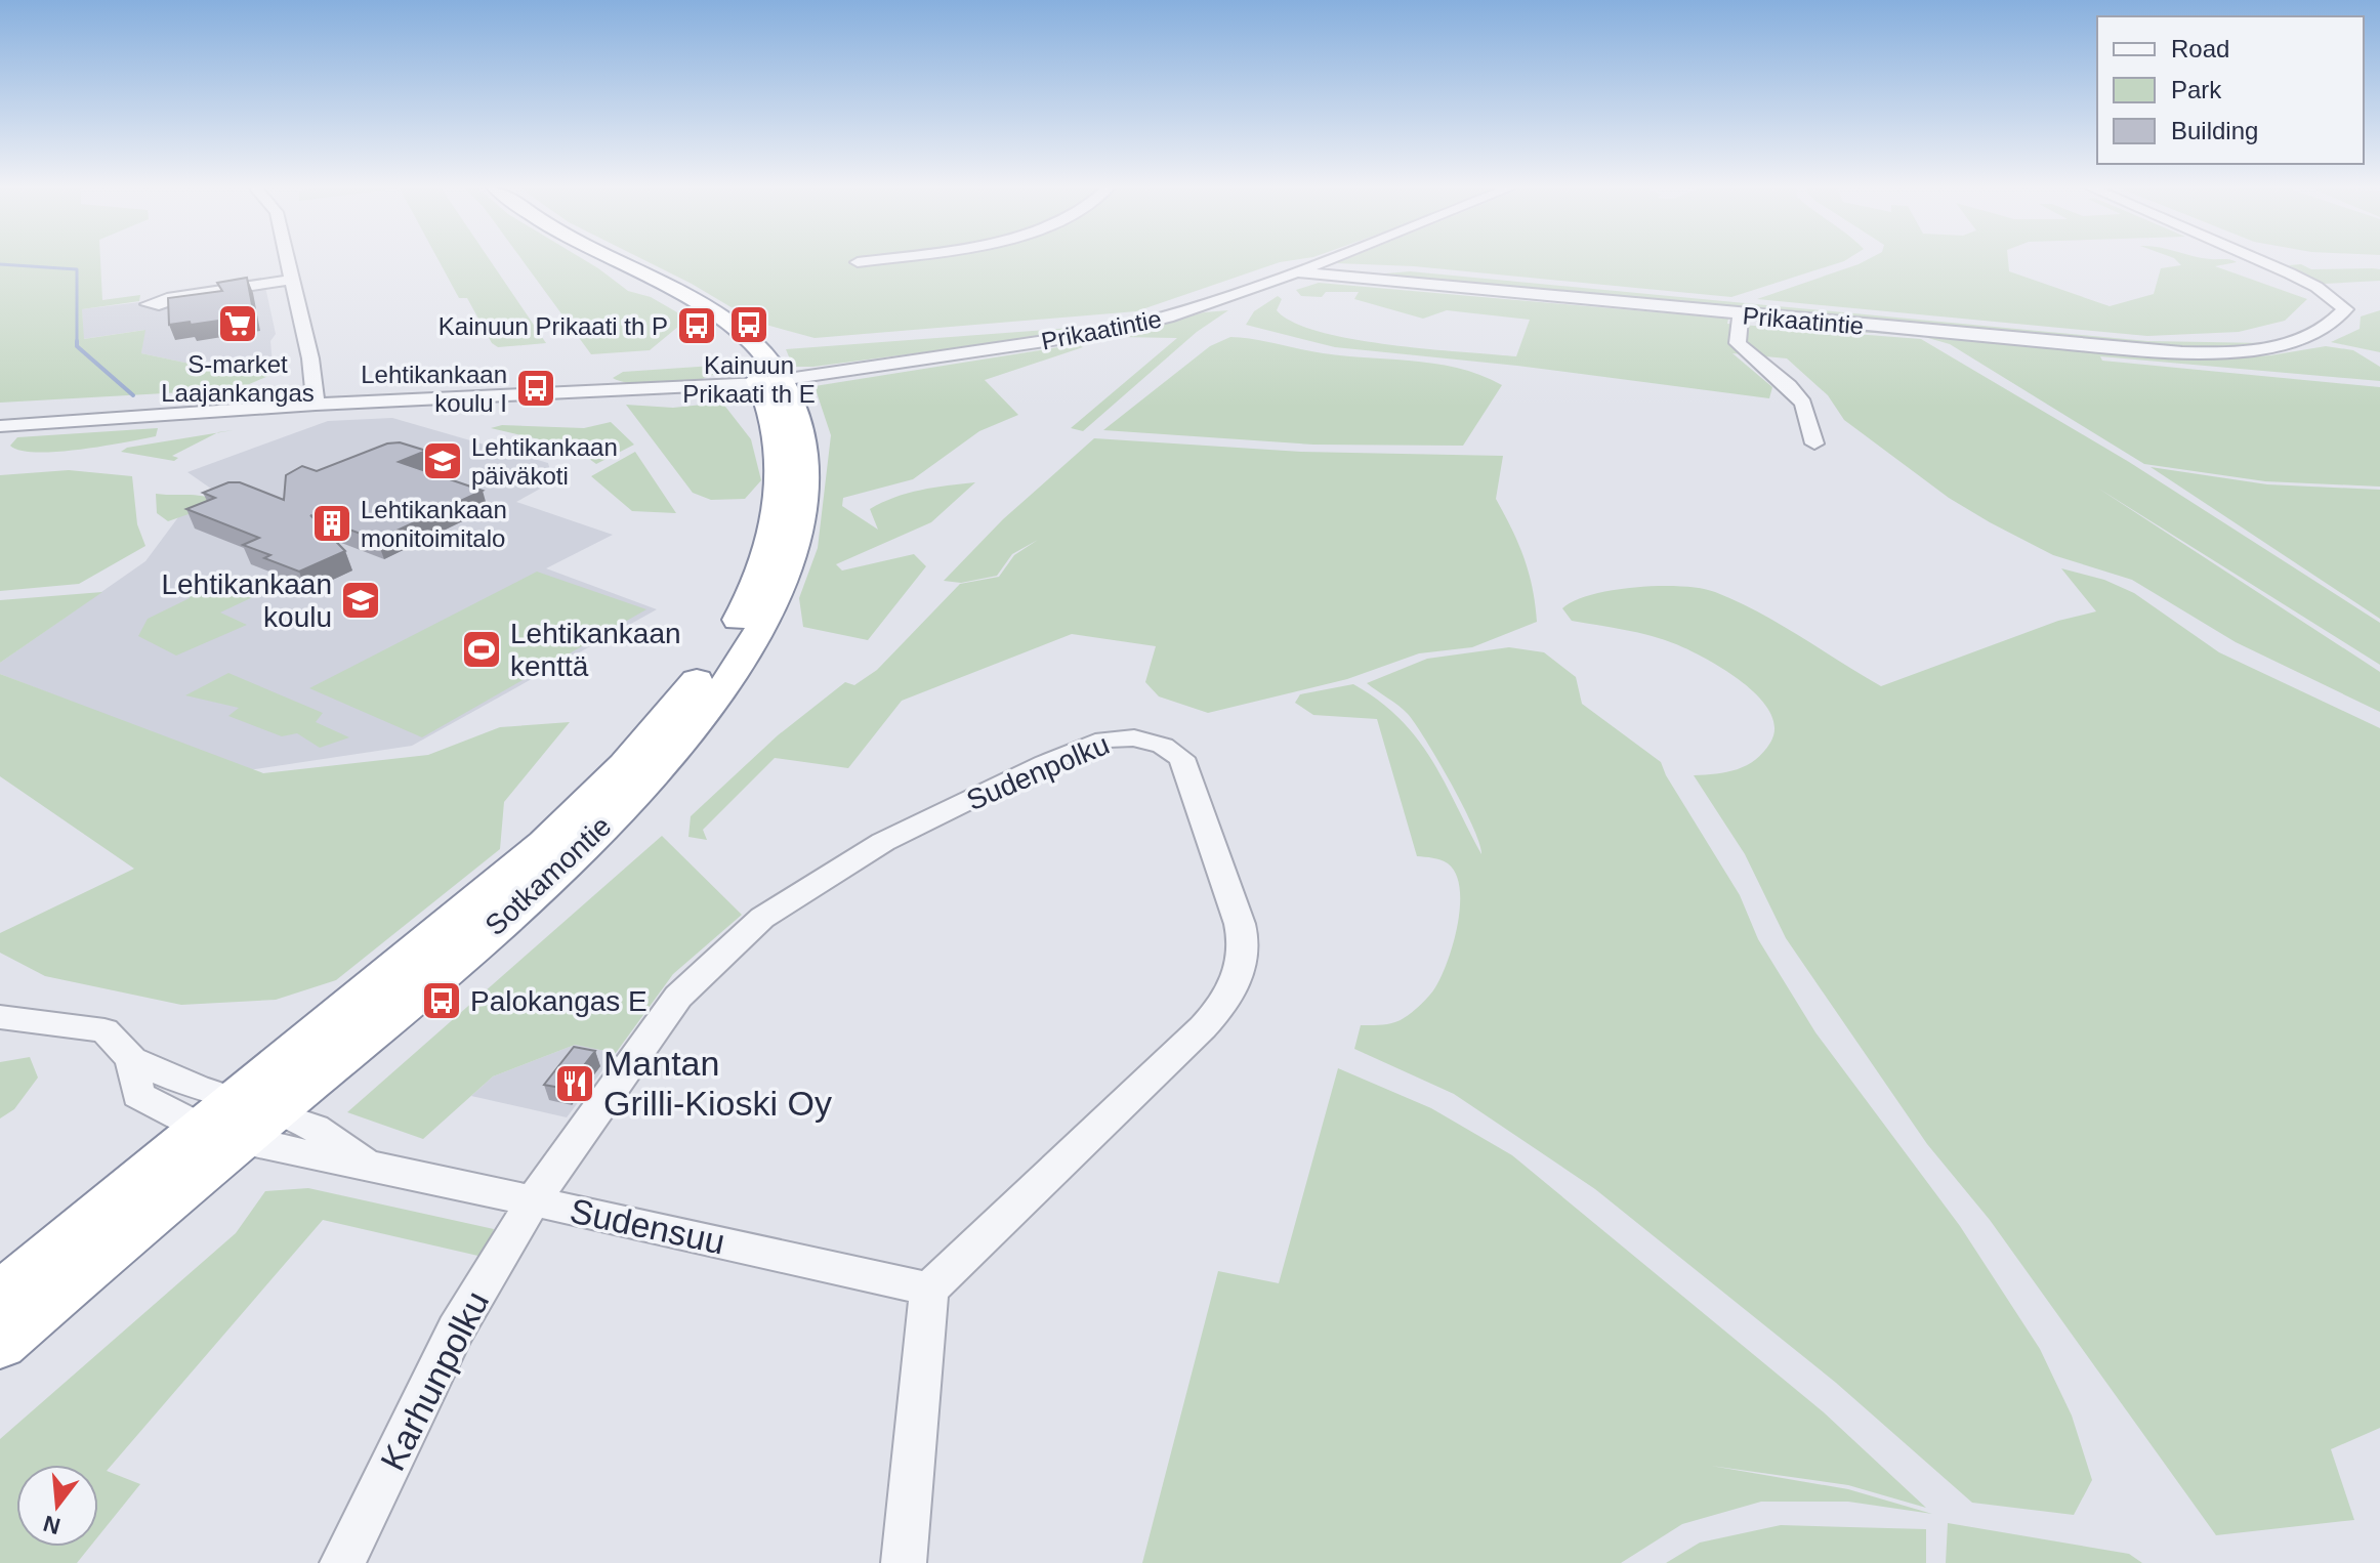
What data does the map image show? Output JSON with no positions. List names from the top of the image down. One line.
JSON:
{"streets":{"highway":["Sotkamontie"],"street":["Prikaatintie","Sudenpolku","Sudensuu","Karhunpolku"]},"crossings":[["Prikaatintie","Sotkamontie"],["Sudenpolku","Sudensuu"],["Sudenpolku","Karhunpolku"],["Sotkamontie","Sudensuu"],["Sudensuu","Karhunpolku"]],"places":{"supermarket":["S-market Laajankangas"],"bus stop":["Kainuun Prikaati th E","Kainuun Prikaati th P","Lehtikankaan koulu I","Palokangas E"],"school or university":["Lehtikankaan päiväkoti","Lehtikankaan koulu"],"building":["Lehtikankaan monitoimitalo"],"sports":["Lehtikankaan kenttä"],"restaurant":["Mantan Grilli-Kioski Oy"]},"legend":["Road","Park","Building"],"north":"bottom"}
